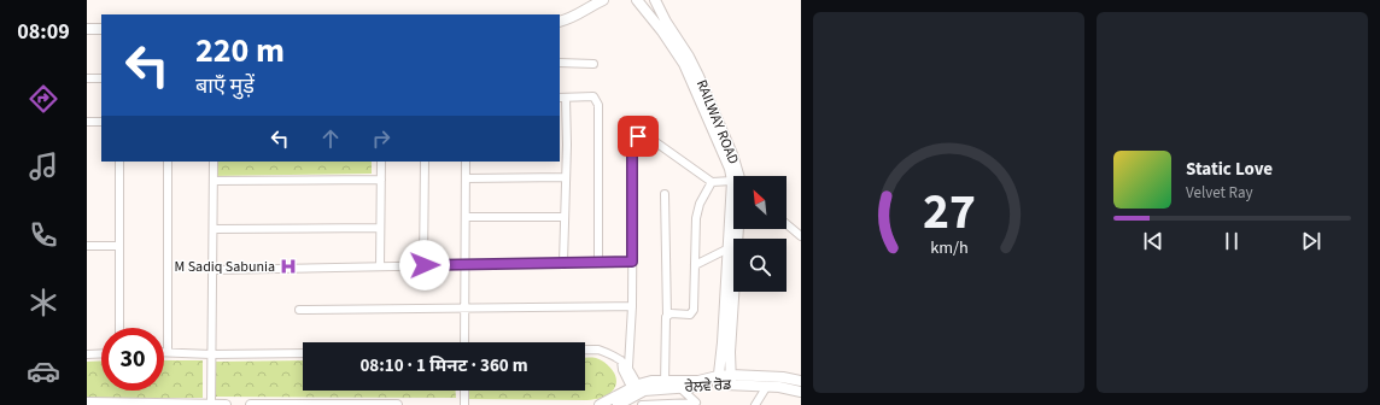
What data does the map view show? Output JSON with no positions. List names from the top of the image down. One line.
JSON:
{"streets":{"main road":["RAILWAY ROAD","ਰੇਲਵੇ ਰੋਡ"]},"crossings":[["RAILWAY ROAD","ਰੇਲਵੇ ਰੋਡ"]],"places":{"hospital":["M Sadiq Sabunia"]},"north":"top left","page":{"tabs":"08:09","turn":["220 m","बाएँ मुड़ें"],"song":["Static Love","Velvet Ray"],"limit":"30","trip":"08:10 · 1 मिनट · 360 m","gauge":["27","km/h"]}}
